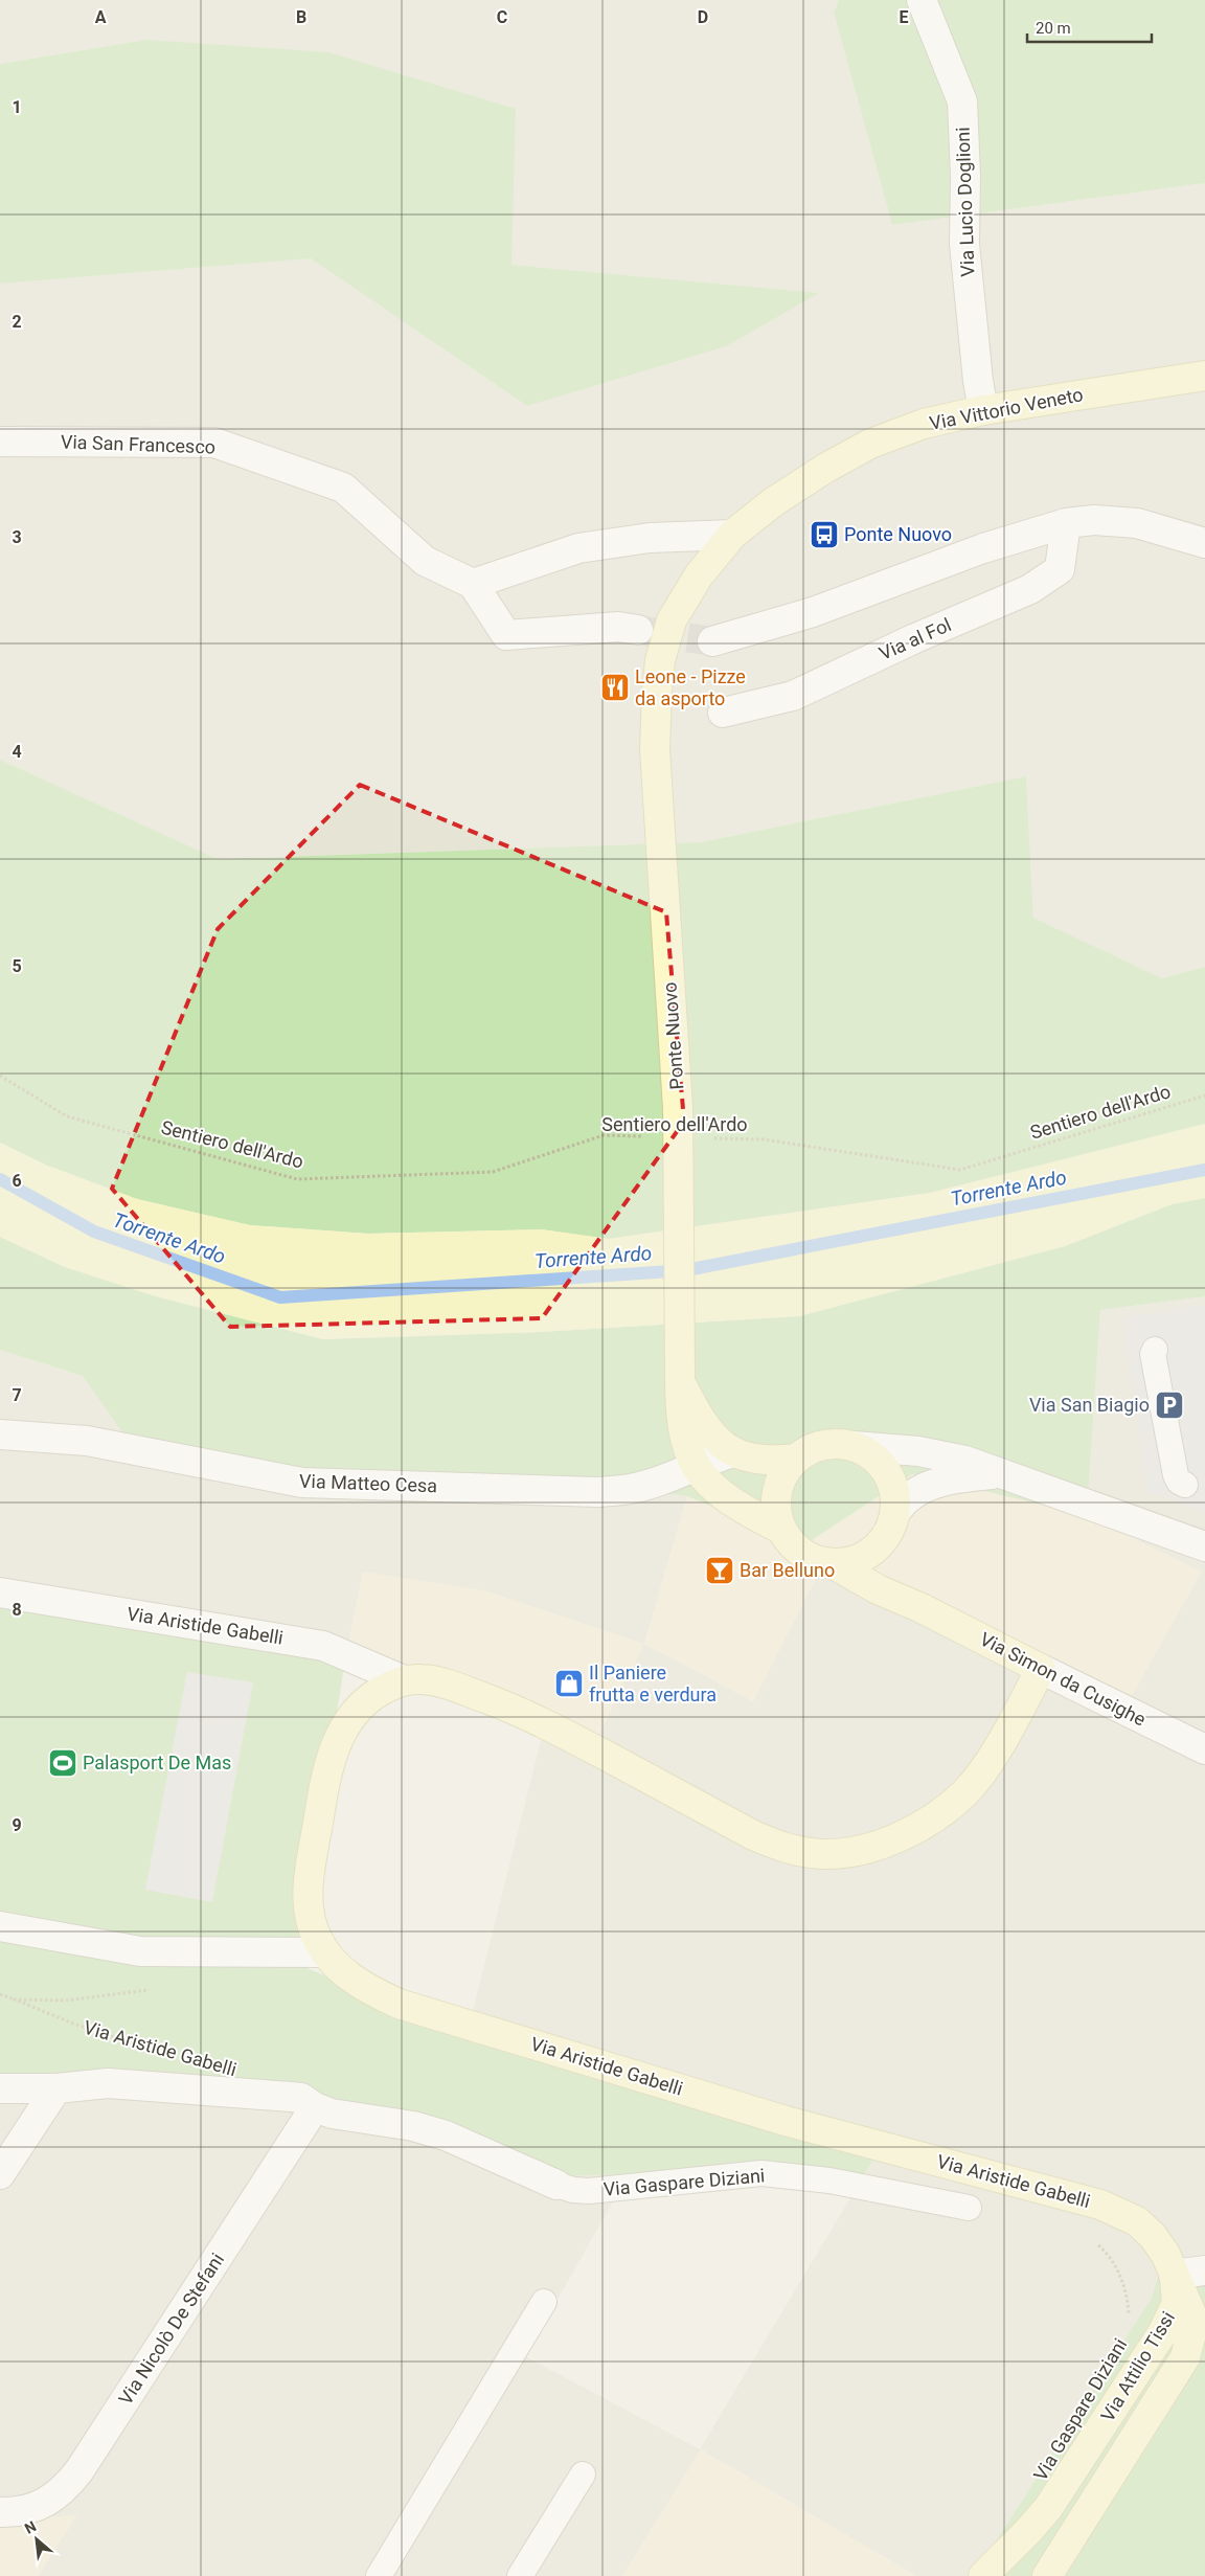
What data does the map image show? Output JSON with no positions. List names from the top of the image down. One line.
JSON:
{"streets":{"main road":["Via Vittorio Veneto","Ponte Nuovo","Via Aristide Gabelli","Via Simon da Cusighe","Via Attilio Tissi"],"street":["Via Lucio Doglioni","Via San Francesco","Via al Fol","Via Matteo Cesa","Via Gaspare Diziani","Via Nicolò De Stefani"],"path":["Sentiero dell'Ardo"]},"crossings":[["Via Lucio Doglioni","Via Vittorio Veneto"],["Via Vittorio Veneto","Ponte Nuovo"],["Ponte Nuovo","Via Simon da Cusighe"],["Via Matteo Cesa","Via Simon da Cusighe"],["Via Aristide Gabelli","Via Simon da Cusighe"],["Via Aristide Gabelli","Via Attilio Tissi"],["Via Gaspare Diziani","Via Nicolò De Stefani"]],"water":["Torrente Ardo"],"places":{"bus stop":["Ponte Nuovo"],"restaurant":["Leone - Pizze da asporto"],"parking":["Via San Biagio"],"bar":["Bar Belluno"],"shop":["Il Paniere frutta e verdura"],"sports":["Palasport De Mas"]},"scale_bar":"20 m","north":"top left","grid":{"columns":["A","B","C","D","E"],"rows":["1","2","3","4","5","6","7","8","9"]}}
